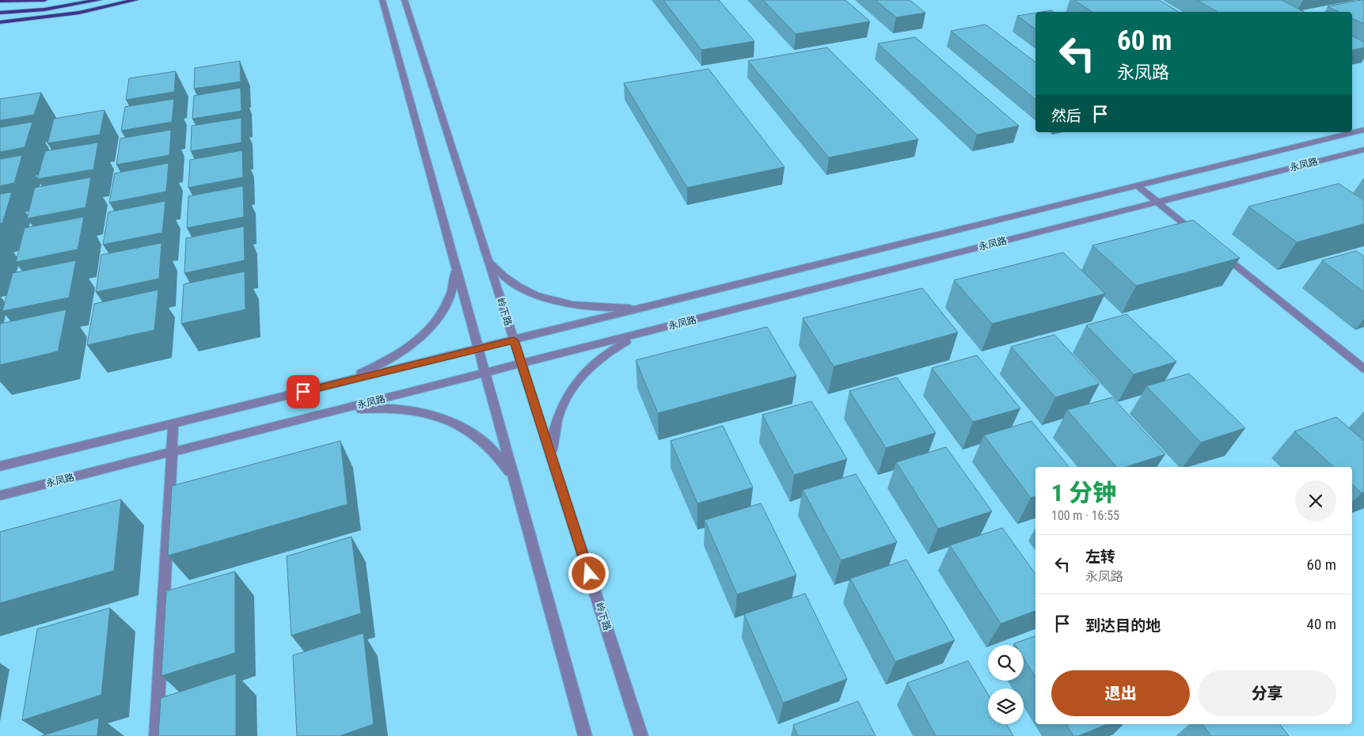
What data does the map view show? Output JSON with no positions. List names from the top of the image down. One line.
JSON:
{"streets":{"street":["永凤路","岭下路"]},"crossings":[["永凤路","岭下路"]],"page":{"turn":["60 m","永凤路"],"then":"然后","heading":["1 分钟","100 m · 16:55"],"list":[{"name":"左转","note":"永凤路","value":"60 m"},{"name":"到达目的地","value":"40 m"}],"buttons":["退出","分享"]}}
